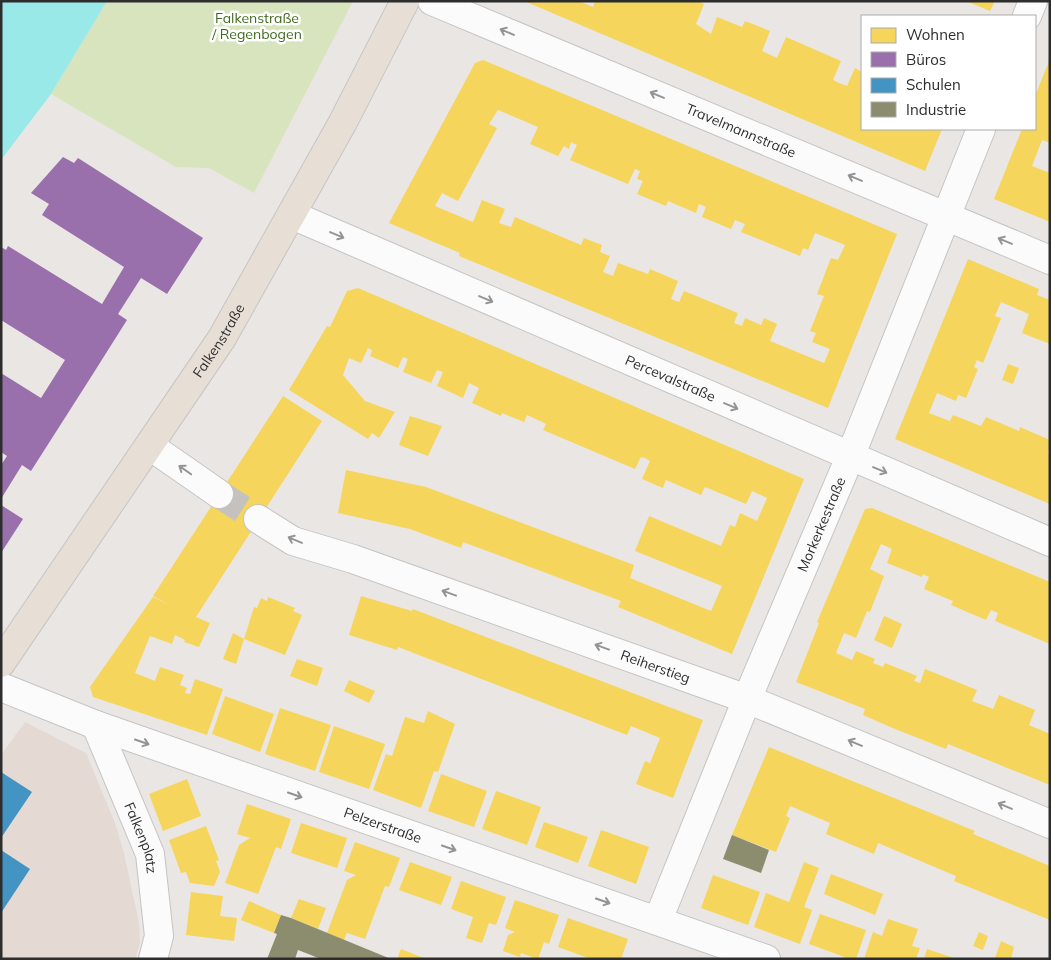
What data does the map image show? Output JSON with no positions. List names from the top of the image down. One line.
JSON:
{"streets":{"main road":["Falkenstraße"],"street":["Travelmannstraße","Percevalstraße","Morkerkestraße","Reiherstieg","Pelzerstraße","Falkenplatz"]},"crossings":[["Travelmannstraße","Morkerkestraße"],["Falkenstraße","Percevalstraße"],["Percevalstraße","Morkerkestraße"],["Morkerkestraße","Reiherstieg"],["Morkerkestraße","Pelzerstraße"],["Pelzerstraße","Falkenplatz"]],"one_way":["Travelmannstraße","Percevalstraße","Reiherstieg","Pelzerstraße"],"parks":["Falkenstraße / Regenbogen"],"legend":["Wohnen","Büros","Schulen","Industrie"]}
